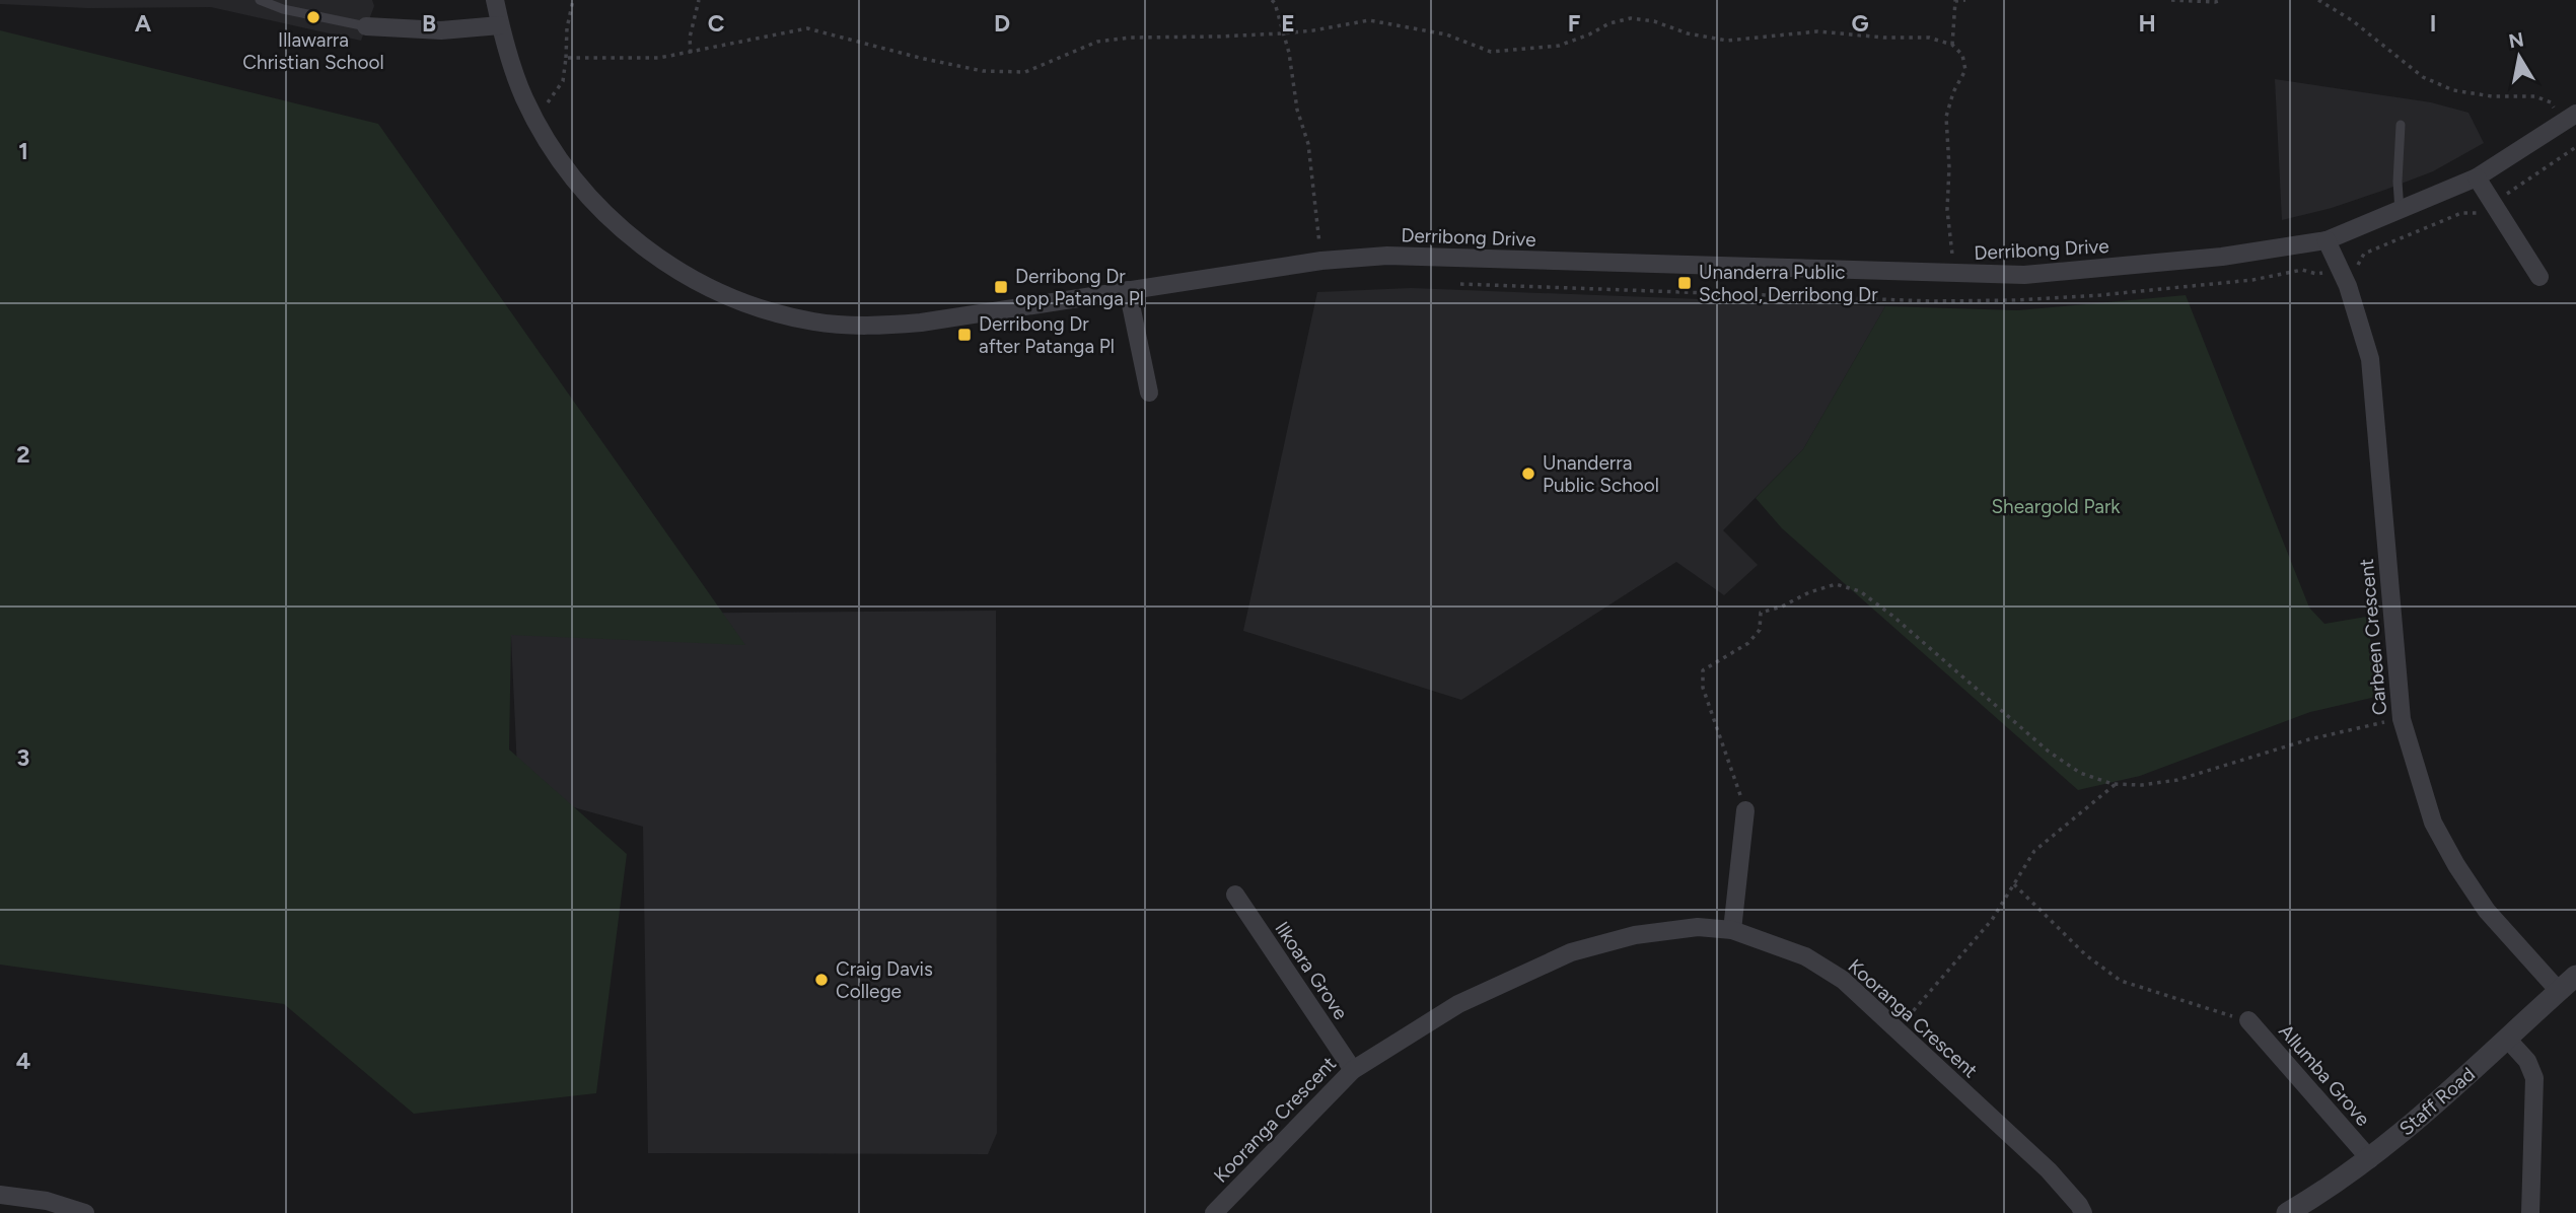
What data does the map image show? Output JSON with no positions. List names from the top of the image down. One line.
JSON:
{"streets":{"street":["Derribong Drive","Carbeen Crescent","Ilkoara Grove","Kooranga Crescent","Allumba Grove","Staff Road"]},"crossings":[["Derribong Drive","Carbeen Crescent"],["Carbeen Crescent","Staff Road"],["Ilkoara Grove","Kooranga Crescent"],["Allumba Grove","Staff Road"]],"parks":["Sheargold Park"],"places":{"other":["Illawarra Christian School","Unanderra Public School","Craig Davis College"],"transit":["Unanderra Public School, Derribong Dr","Derribong Dr opp Patanga Pl","Derribong Dr after Patanga Pl"]},"north":"top","grid":{"columns":["A","B","C","D","E","F","G","H","I"],"rows":["1","2","3","4"]}}
